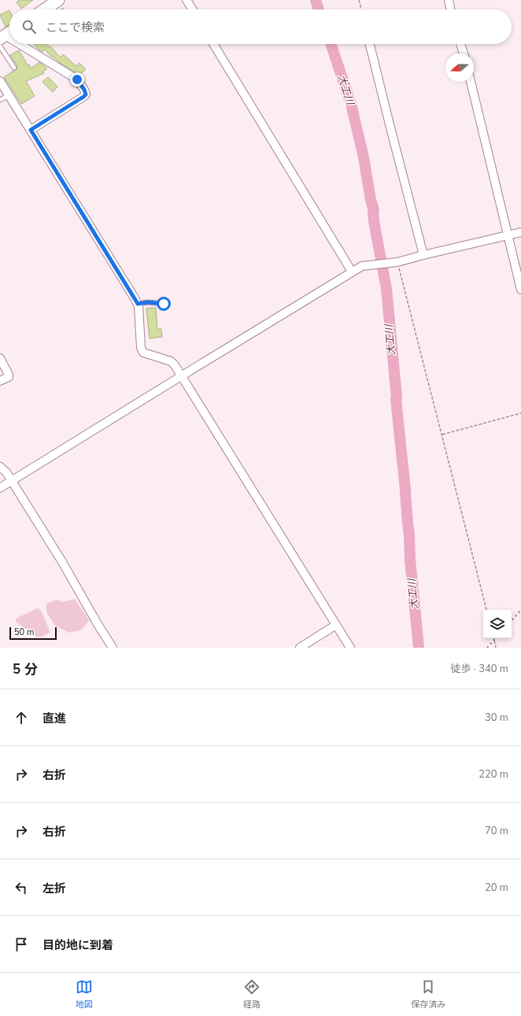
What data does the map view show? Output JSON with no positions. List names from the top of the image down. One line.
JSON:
{"water":["大工川"],"scale_bar":"50 m","north":"left","page":{"search":"ここで検索","scale":"50 m","heading":["5 分","徒歩 · 340 m"],"list":[["直進","30 m"],["右折","220 m"],["右折","70 m"],["左折","20 m"],"目的地に到着"],"nav":["地図","経路","保存済み"]}}
